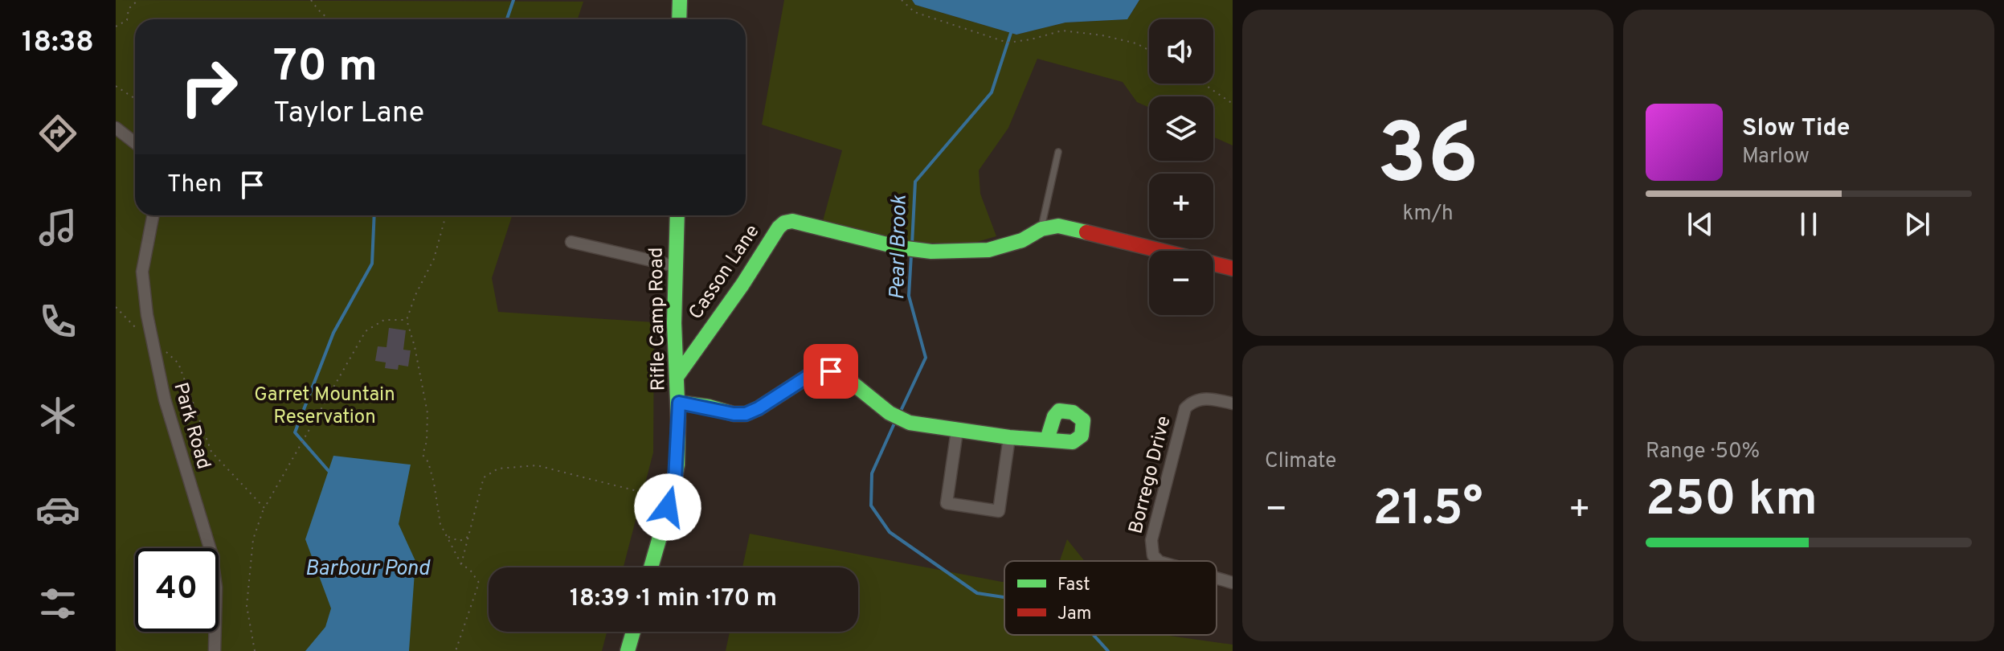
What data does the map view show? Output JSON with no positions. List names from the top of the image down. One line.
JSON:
{"streets":{"street":["Casson Lane","Rifle Camp Road","Park Road","Borrego Drive"]},"crossings":[["Casson Lane","Rifle Camp Road"]],"water":["Pearl Brook","Barbour Pond"],"parks":["Garret Mountain Reservation"],"legend":["Fast","Jam"],"page":{"tabs":"18:38","tile":[["36","km/h"],"Climate",["Range · 50%","250 km"]],"map_buttons":["+","−"],"turn":["70 m","Taylor Lane"],"song":["Slow Tide","Marlow"],"then":"Then","heat":["−","21.5°","+"],"limit":"40","trip":"18:39 · 1 min · 170 m"}}
